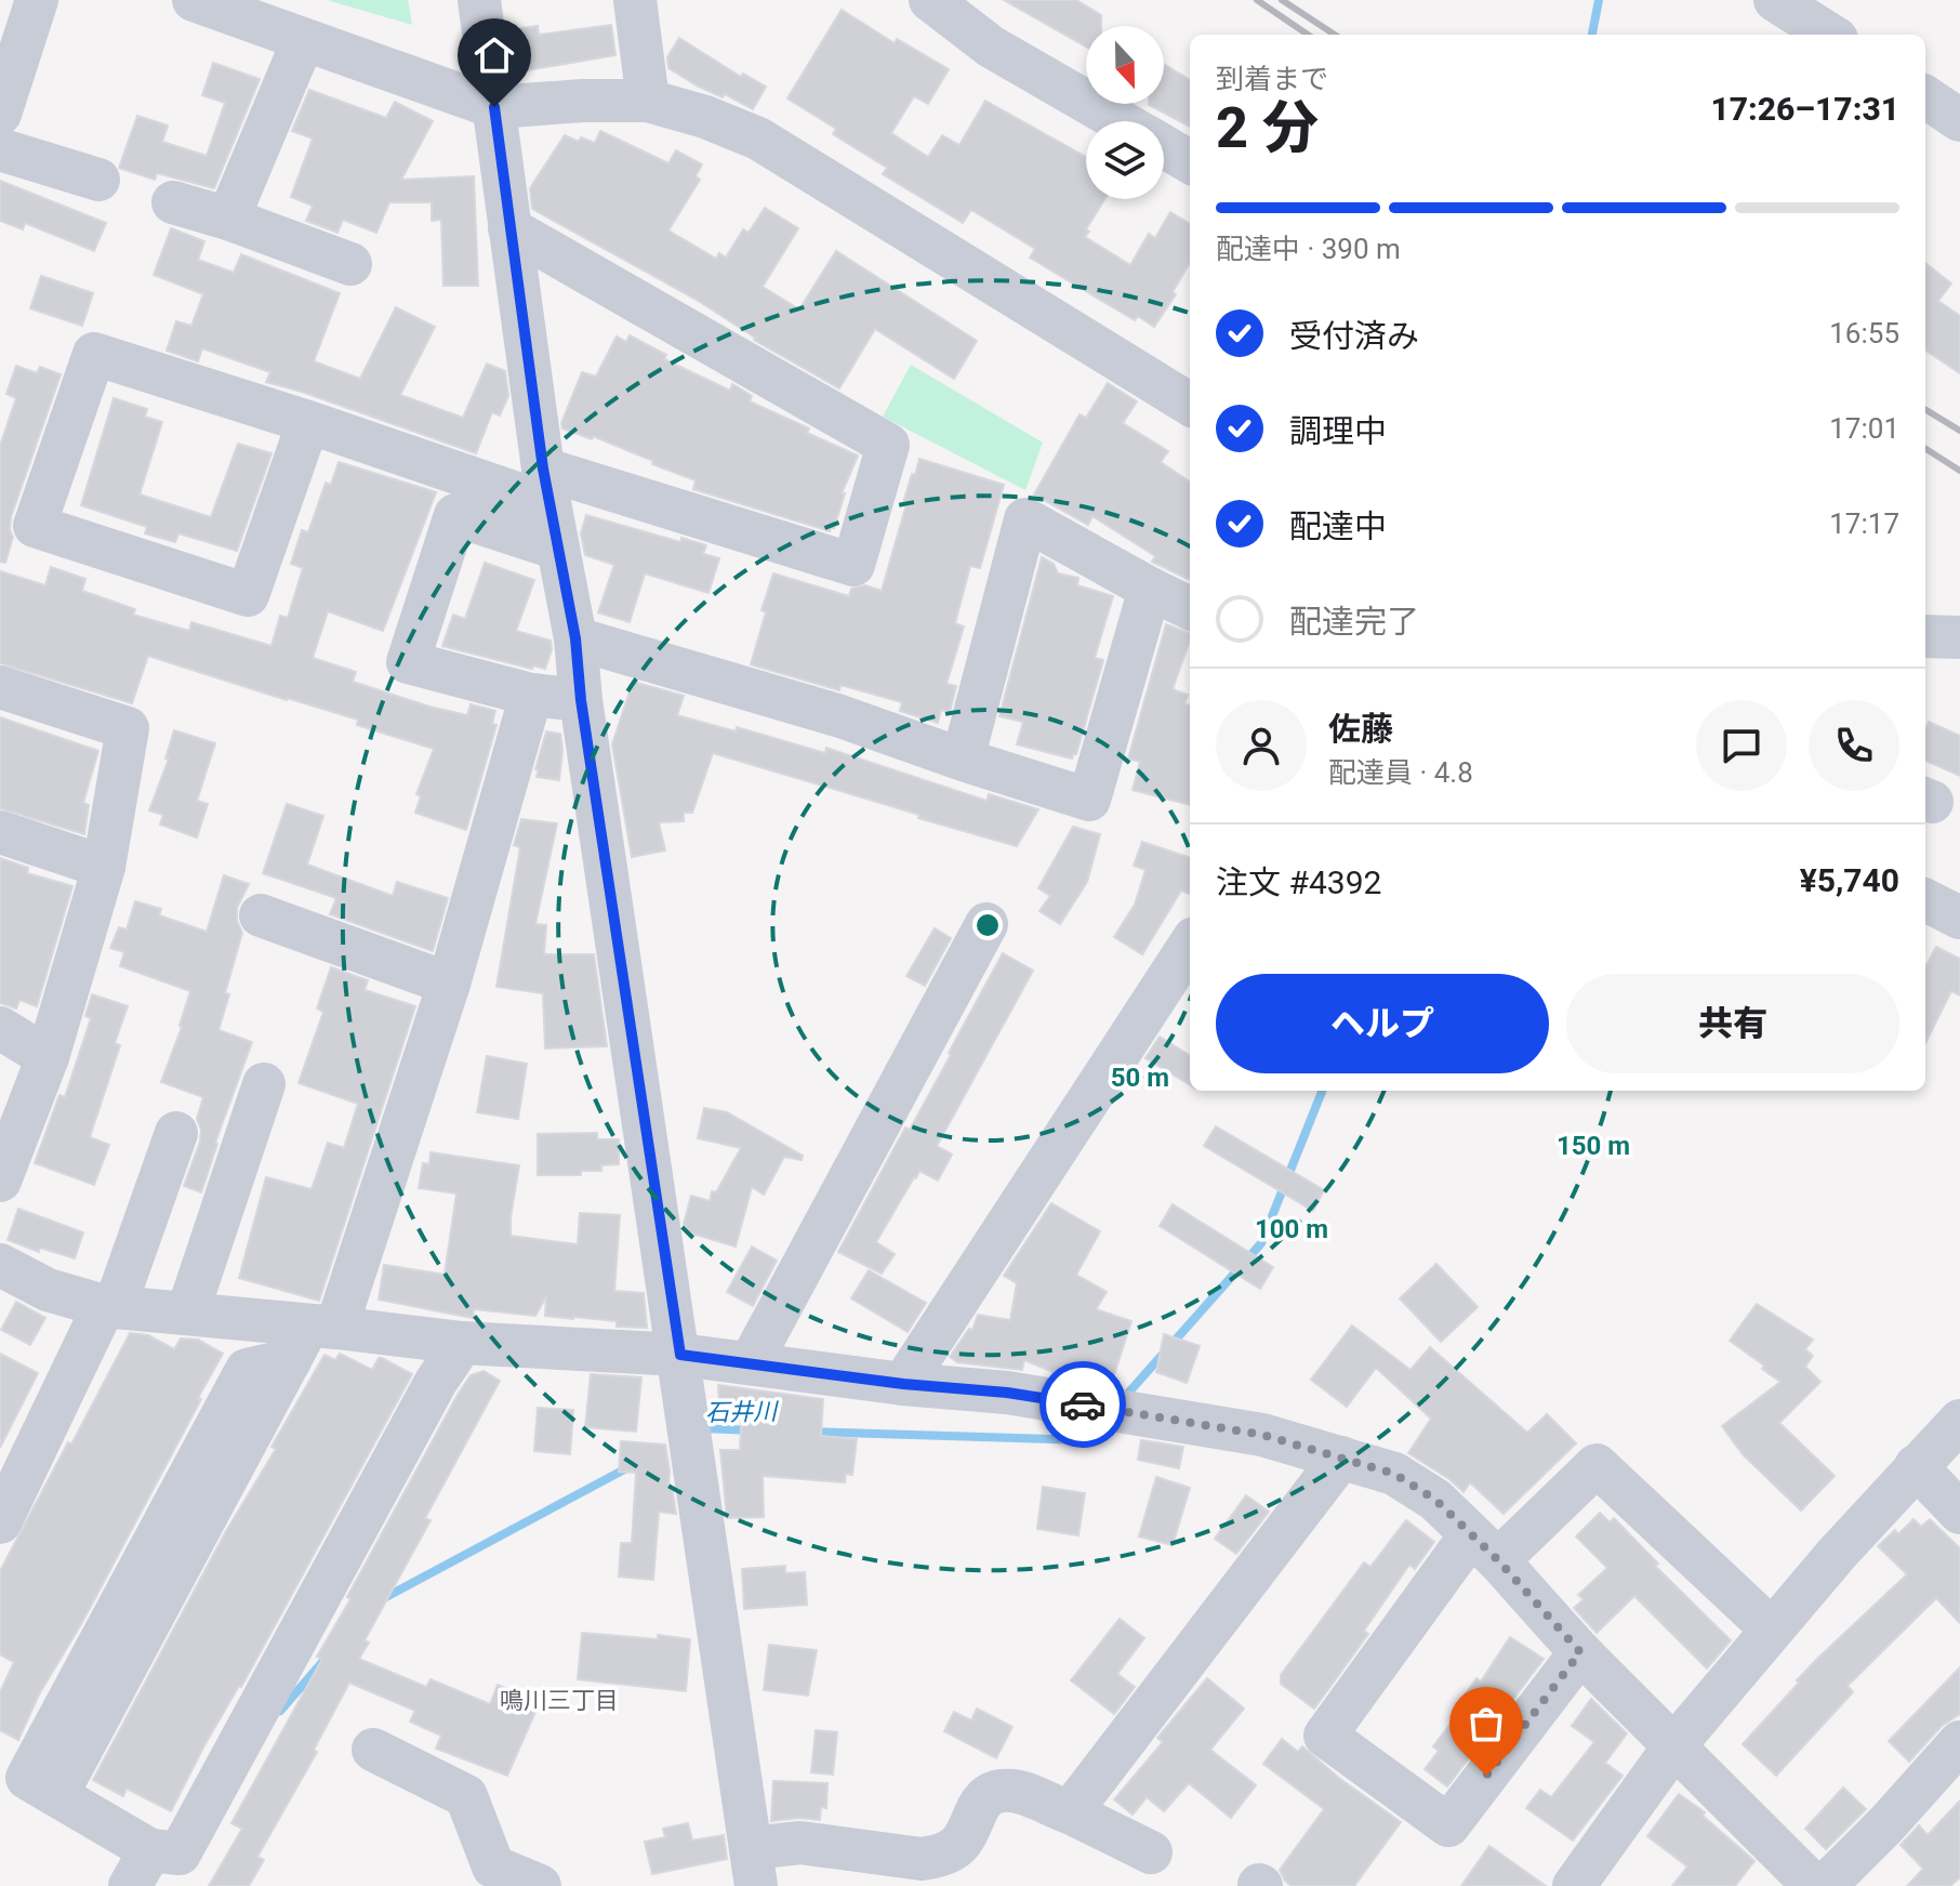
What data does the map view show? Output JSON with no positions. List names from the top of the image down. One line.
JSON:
{"districts":["鳴川三丁目"],"water":["石井川"],"north":"bottom","page":{"heading":["2 分","到着まで","17:26–17:31"],"panel":["佐藤","配達員 · 4.8","注文 #4392","¥5,740"],"bar":"配達中 · 390 m","list":[["受付済み","16:55"],["調理中","17:01"],["配達中","17:17"],"配達完了"],"buttons":["ヘルプ","共有"]},"rings":["50 m","150 m","100 m"]}
